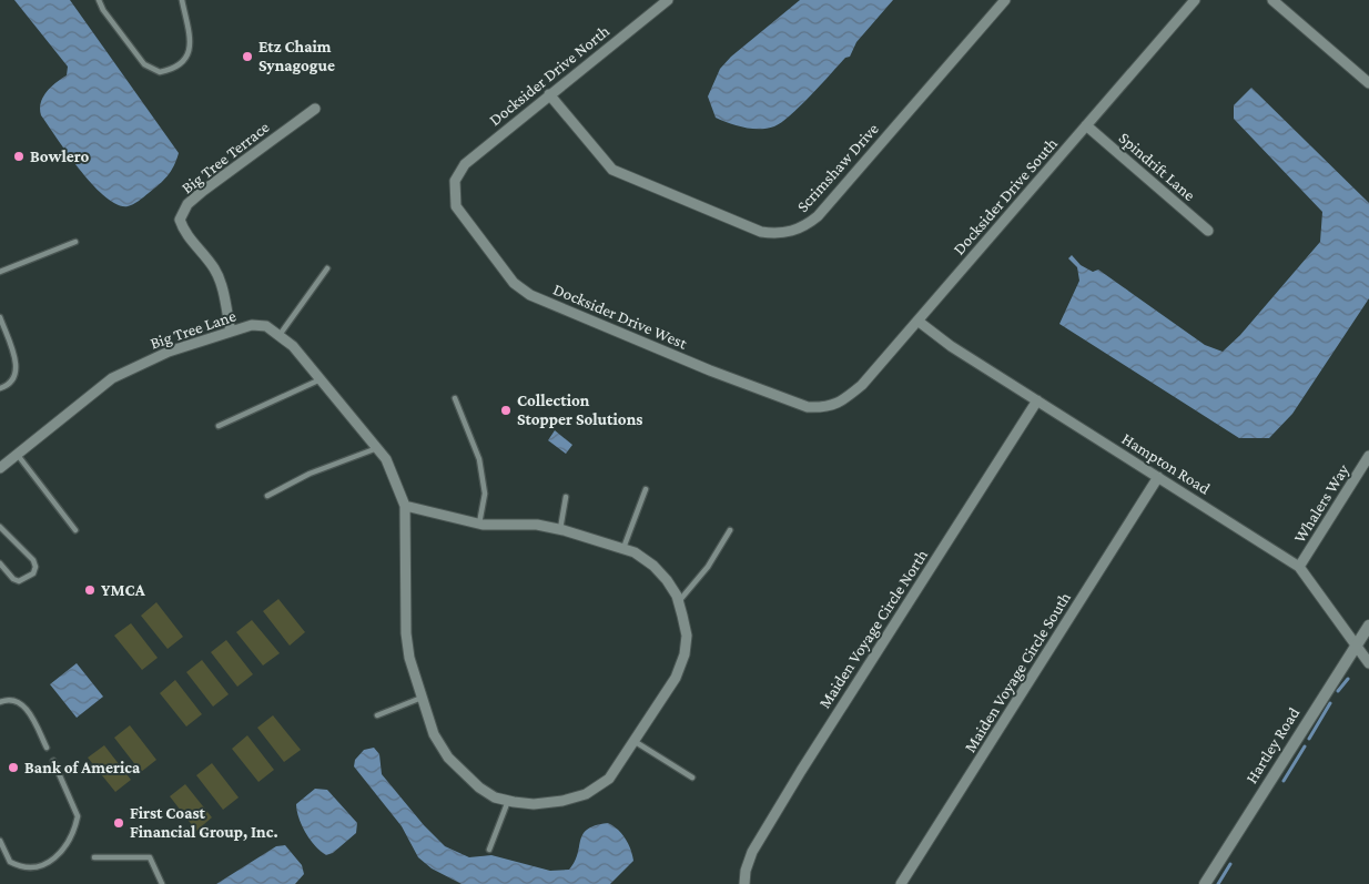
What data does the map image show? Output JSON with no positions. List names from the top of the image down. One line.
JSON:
{"streets":{"street":["Docksider Drive North","Big Tree Terrace","Spindrift Lane","Scrimshaw Drive","Docksider Drive South","Docksider Drive West","Big Tree Lane","Hampton Road","Whalers Way","Maiden Voyage Circle North","Maiden Voyage Circle South","Hartley Road"]},"crossings":[["Docksider Drive North","Scrimshaw Drive"],["Docksider Drive North","Docksider Drive West"],["Big Tree Terrace","Big Tree Lane"],["Spindrift Lane","Docksider Drive South"],["Docksider Drive South","Docksider Drive West"],["Docksider Drive South","Hampton Road"],["Hampton Road","Whalers Way"],["Hampton Road","Maiden Voyage Circle North"],["Hampton Road","Maiden Voyage Circle South"],["Hampton Road","Hartley Road"]],"places":["Etz Chaim Synagogue","Bowlero","Collection Stopper Solutions","YMCA","Bank of America","First Coast Financial Group, Inc."]}
